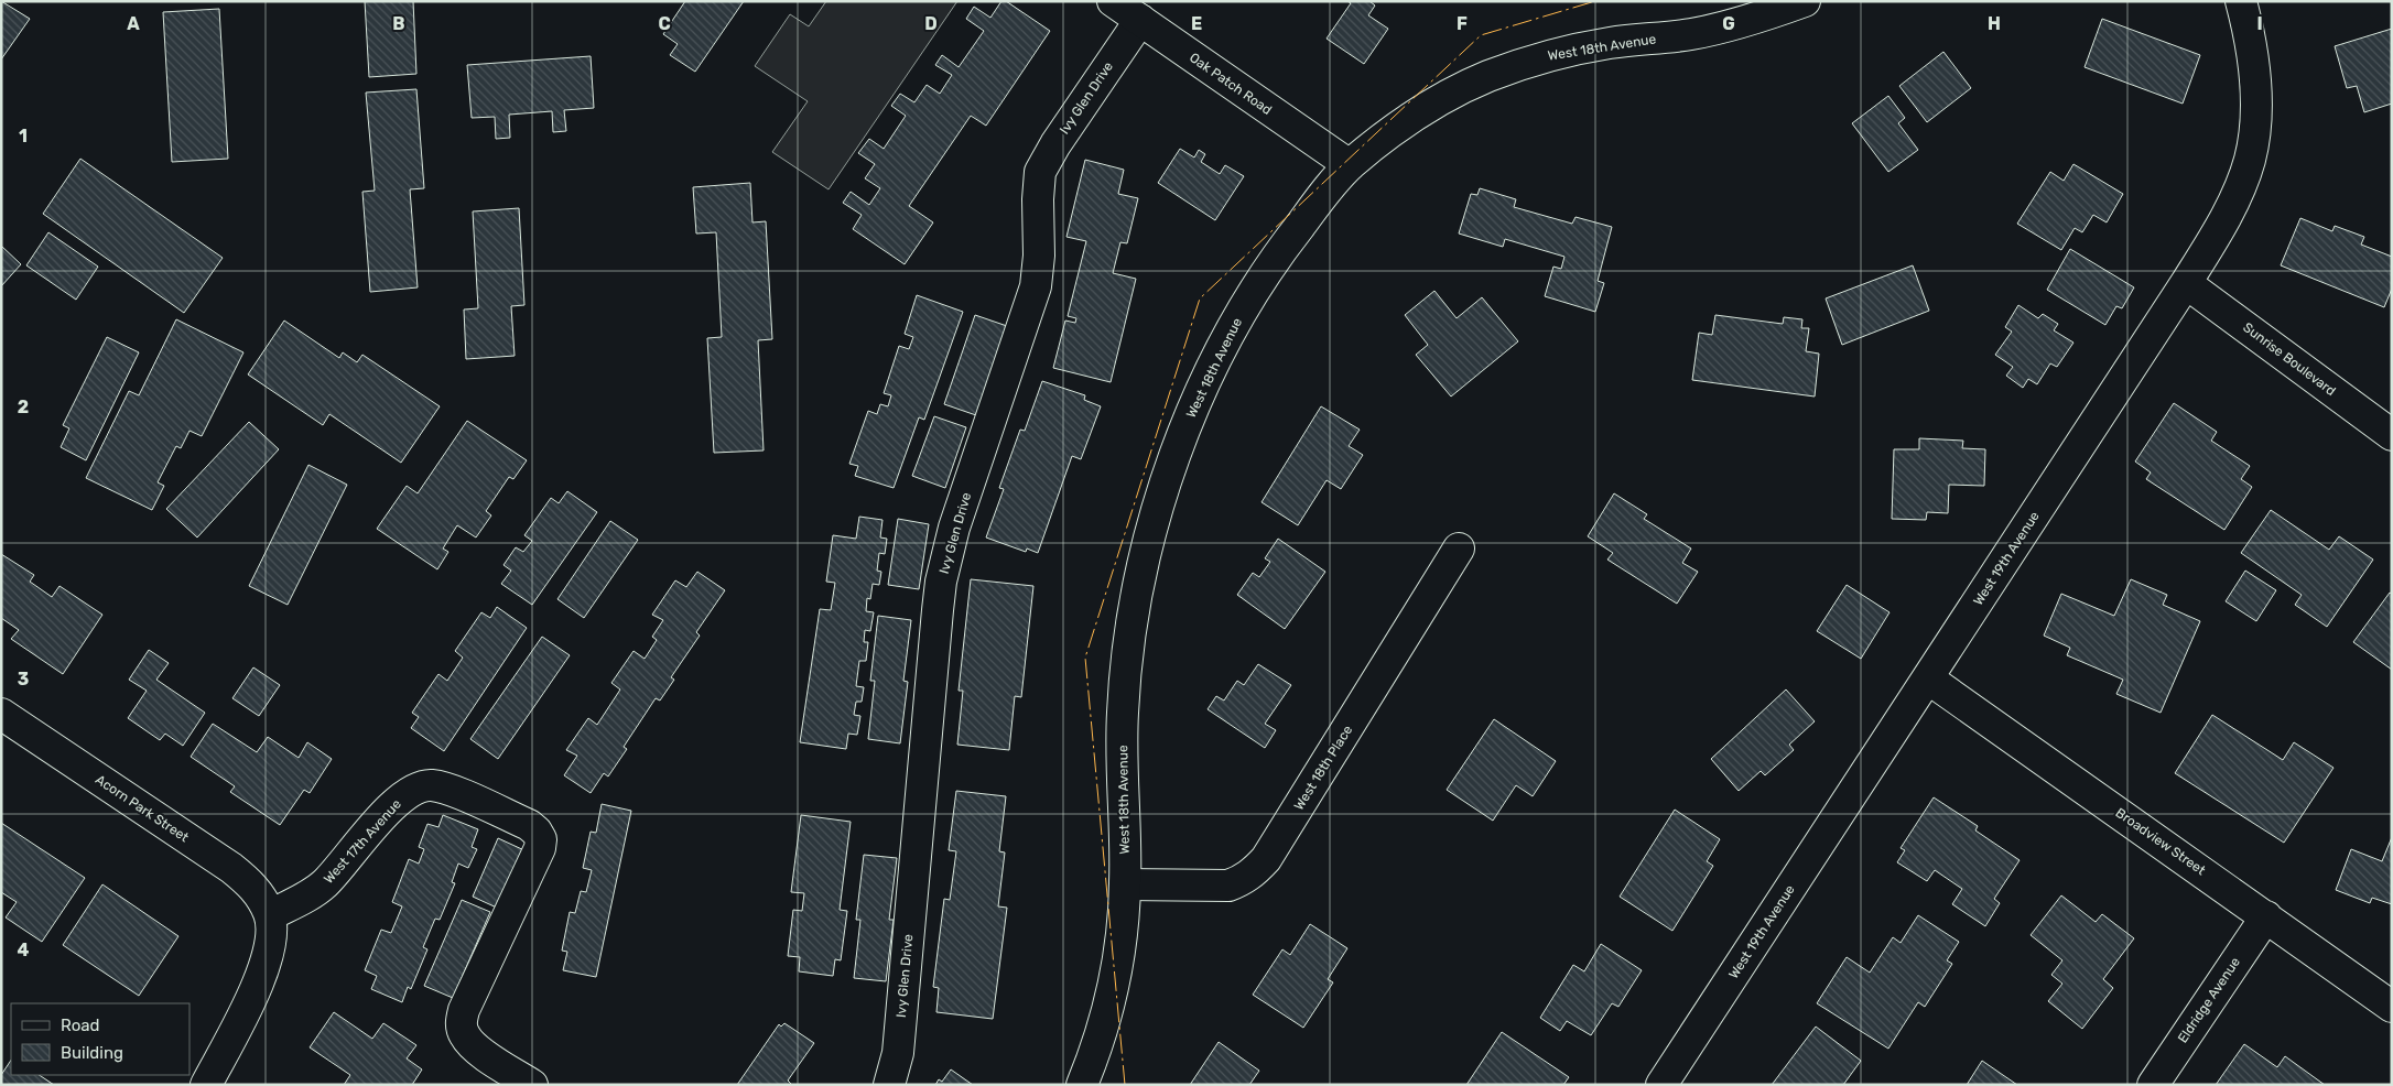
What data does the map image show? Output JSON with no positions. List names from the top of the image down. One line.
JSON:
{"streets":{"street":["West 18th Avenue","Oak Patch Road","Ivy Glen Drive","Sunrise Boulevard","West 19th Avenue","West 18th Place","Acorn Park Street","West 17th Avenue","Broadview Street","Eldridge Avenue"]},"crossings":[["West 18th Avenue","Oak Patch Road"],["West 18th Avenue","West 18th Place"],["Oak Patch Road","Ivy Glen Drive"],["Sunrise Boulevard","West 19th Avenue"],["West 19th Avenue","Broadview Street"],["Acorn Park Street","West 17th Avenue"],["Broadview Street","Eldridge Avenue"]],"legend":["Road","Building"],"grid":{"columns":["A","B","C","D","E","F","G","H","I"],"rows":["1","2","3","4"]}}
